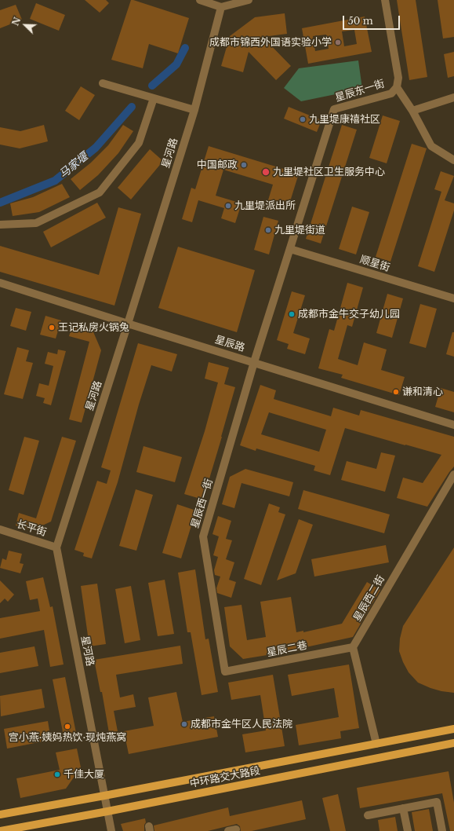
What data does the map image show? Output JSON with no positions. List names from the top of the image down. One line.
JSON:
{"streets":{"main road":["中环路交大路段"],"street":["星辰东一街","星河路","顺星街","星辰路","星辰西一街","长平街","星辰西二街","星辰二巷"]},"crossings":[["星辰东一街","顺星街"],["星辰东一街","星辰路"],["星辰东一街","星辰西一街"],["星河路","星辰路"],["星河路","长平街"],["星河路","中环路交大路段"],["星辰路","星辰西一街"],["星辰西一街","星辰二巷"],["星辰西二街","星辰二巷"]],"water":["马家堰"],"places":["成都市锦西外国语实验小学","九里堤康禧社区","中国邮政","九里堤社区卫生服务中心","九里堤派出所","九里堤街道","成都市金牛交子幼儿园","王记私房火锅兔","谦和清心","成都市金牛区人民法院","宫小燕·姨妈热饮·现炖燕窝","千佳大厦"],"scale_bar":"50 m","north":"top left"}
